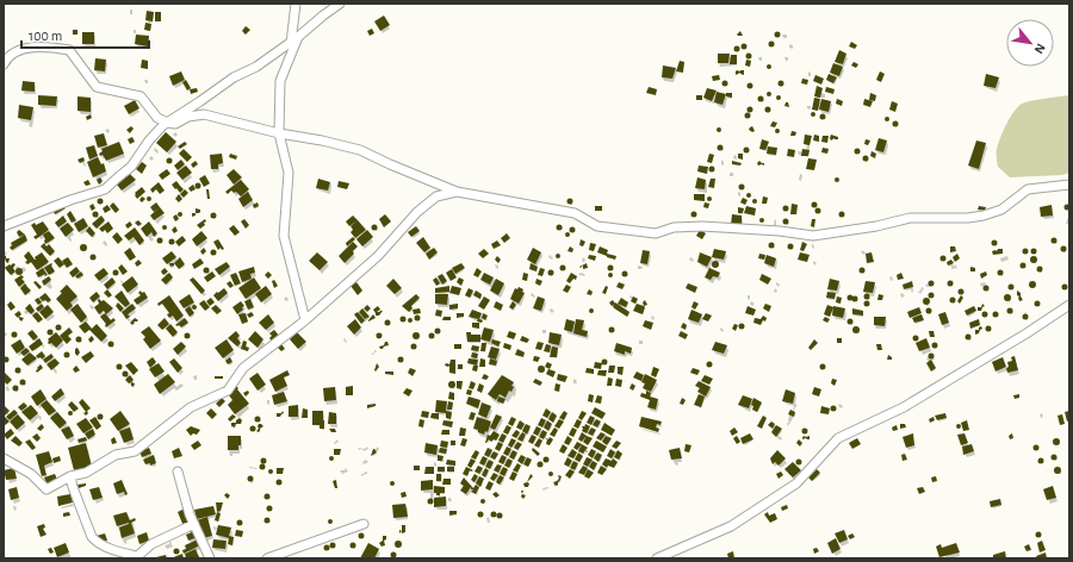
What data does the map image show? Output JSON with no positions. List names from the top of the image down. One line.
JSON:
{"scale_bar":"100 m","north":"bottom right"}
